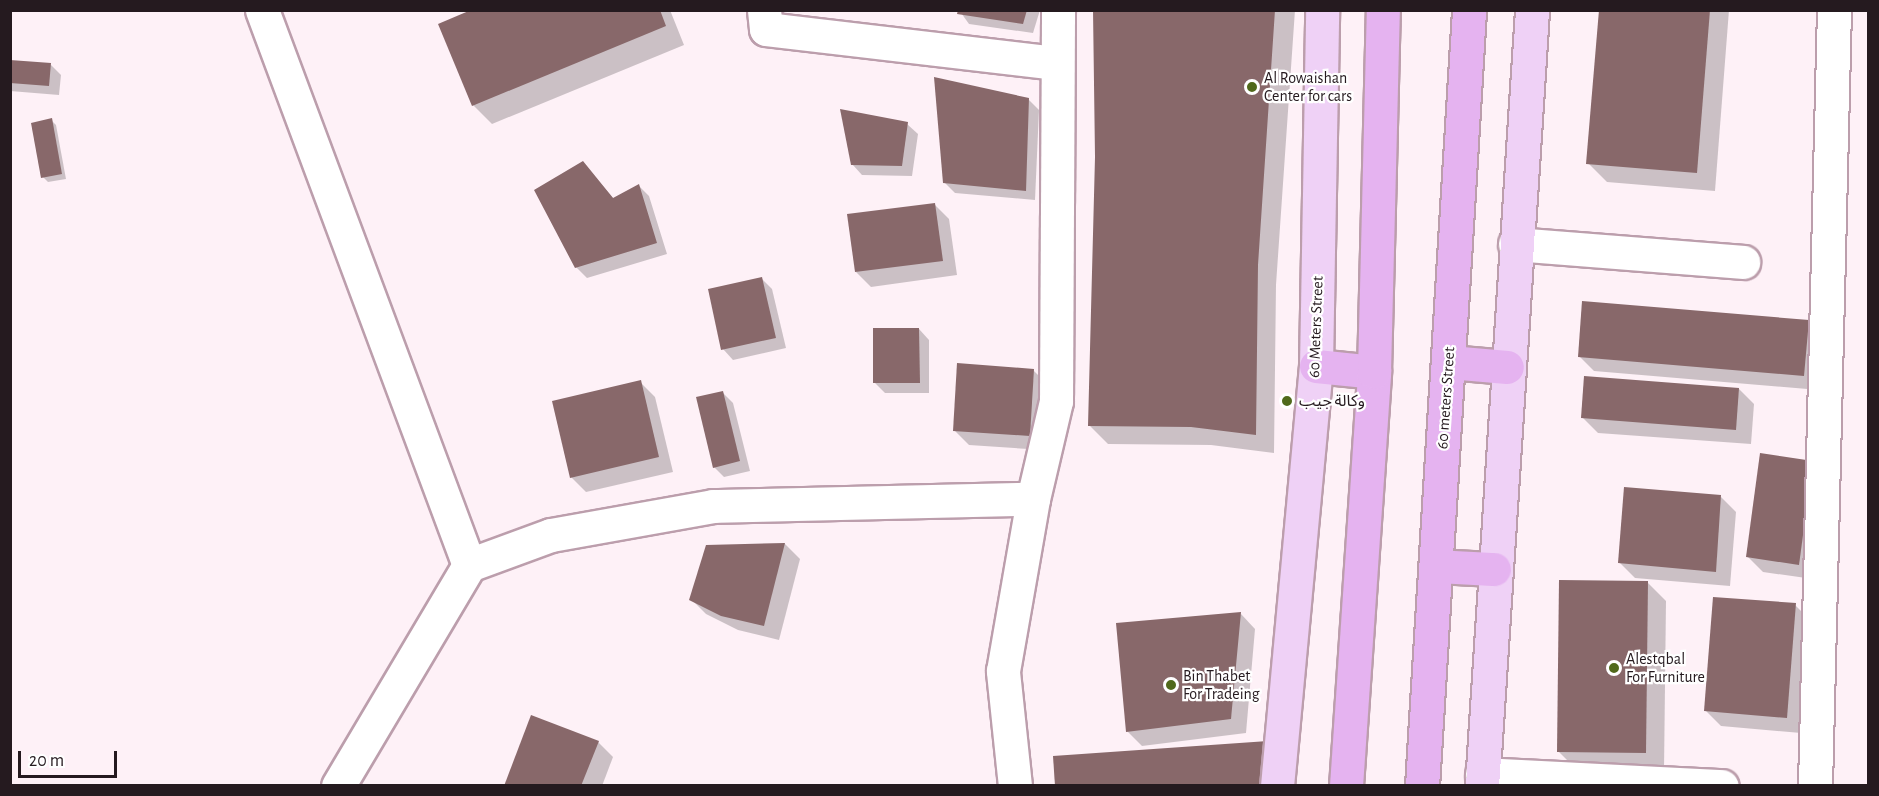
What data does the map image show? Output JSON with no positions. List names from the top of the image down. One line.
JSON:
{"streets":{"highway":["60 meters Street"],"main road":["60 Meters Street"]},"places":["Al Rowaishan Center for cars","وكالة جيب","Alestqbal For Furniture","Bin Thabet For Tradeing"],"scale_bar":"20 m"}
